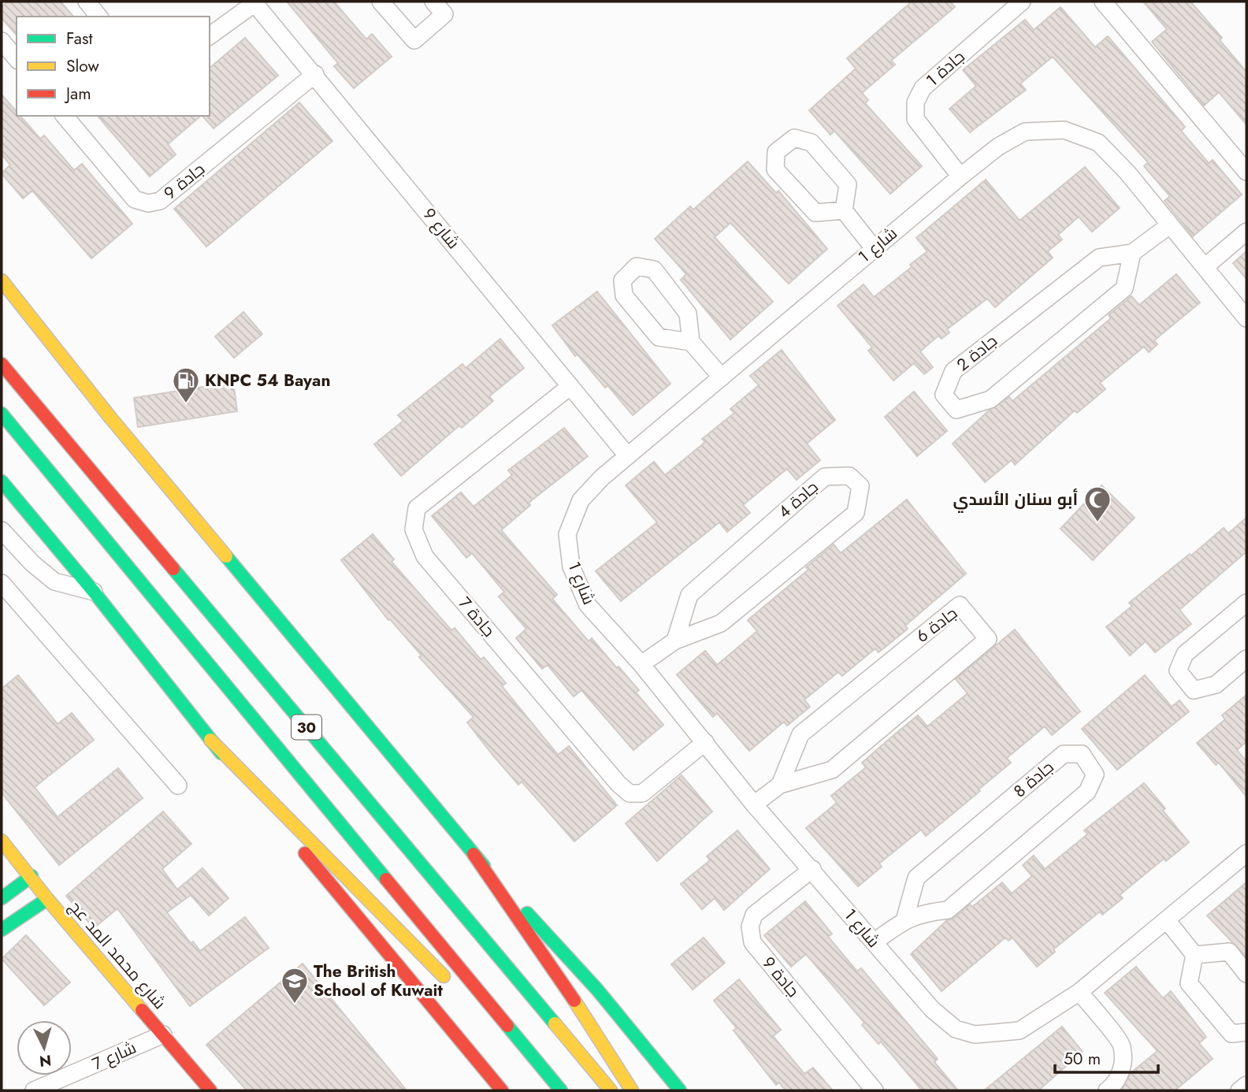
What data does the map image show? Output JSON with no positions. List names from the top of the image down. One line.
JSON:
{"streets":{"main road":["30","شارع محمد المد عج"],"street":["جادة 1","جادة 9","شارع 9","شارع 1","جادة 2","جادة 4","جادة 7","جادة 6","جادة 8","شارع 7"]},"crossings":[["جادة 1","شارع 1"],["جادة 9","شارع 9"],["جادة 9","شارع 1"],["شارع 9","شارع 1"],["شارع 9","جادة 7"],["شارع 1","جادة 2"],["شارع 1","جادة 4"],["شارع 1","جادة 7"],["شارع 1","جادة 6"],["شارع 1","جادة 8"],["شارع محمد المد عج","شارع 7"]],"places":{"fuel station":["KNPC 54 Bayan"],"mosque":["أبو سنان الأسدي"],"school or university":["The British School of Kuwait"]},"legend":["Fast","Slow","Jam"],"scale_bar":"50 m","north":"bottom"}
